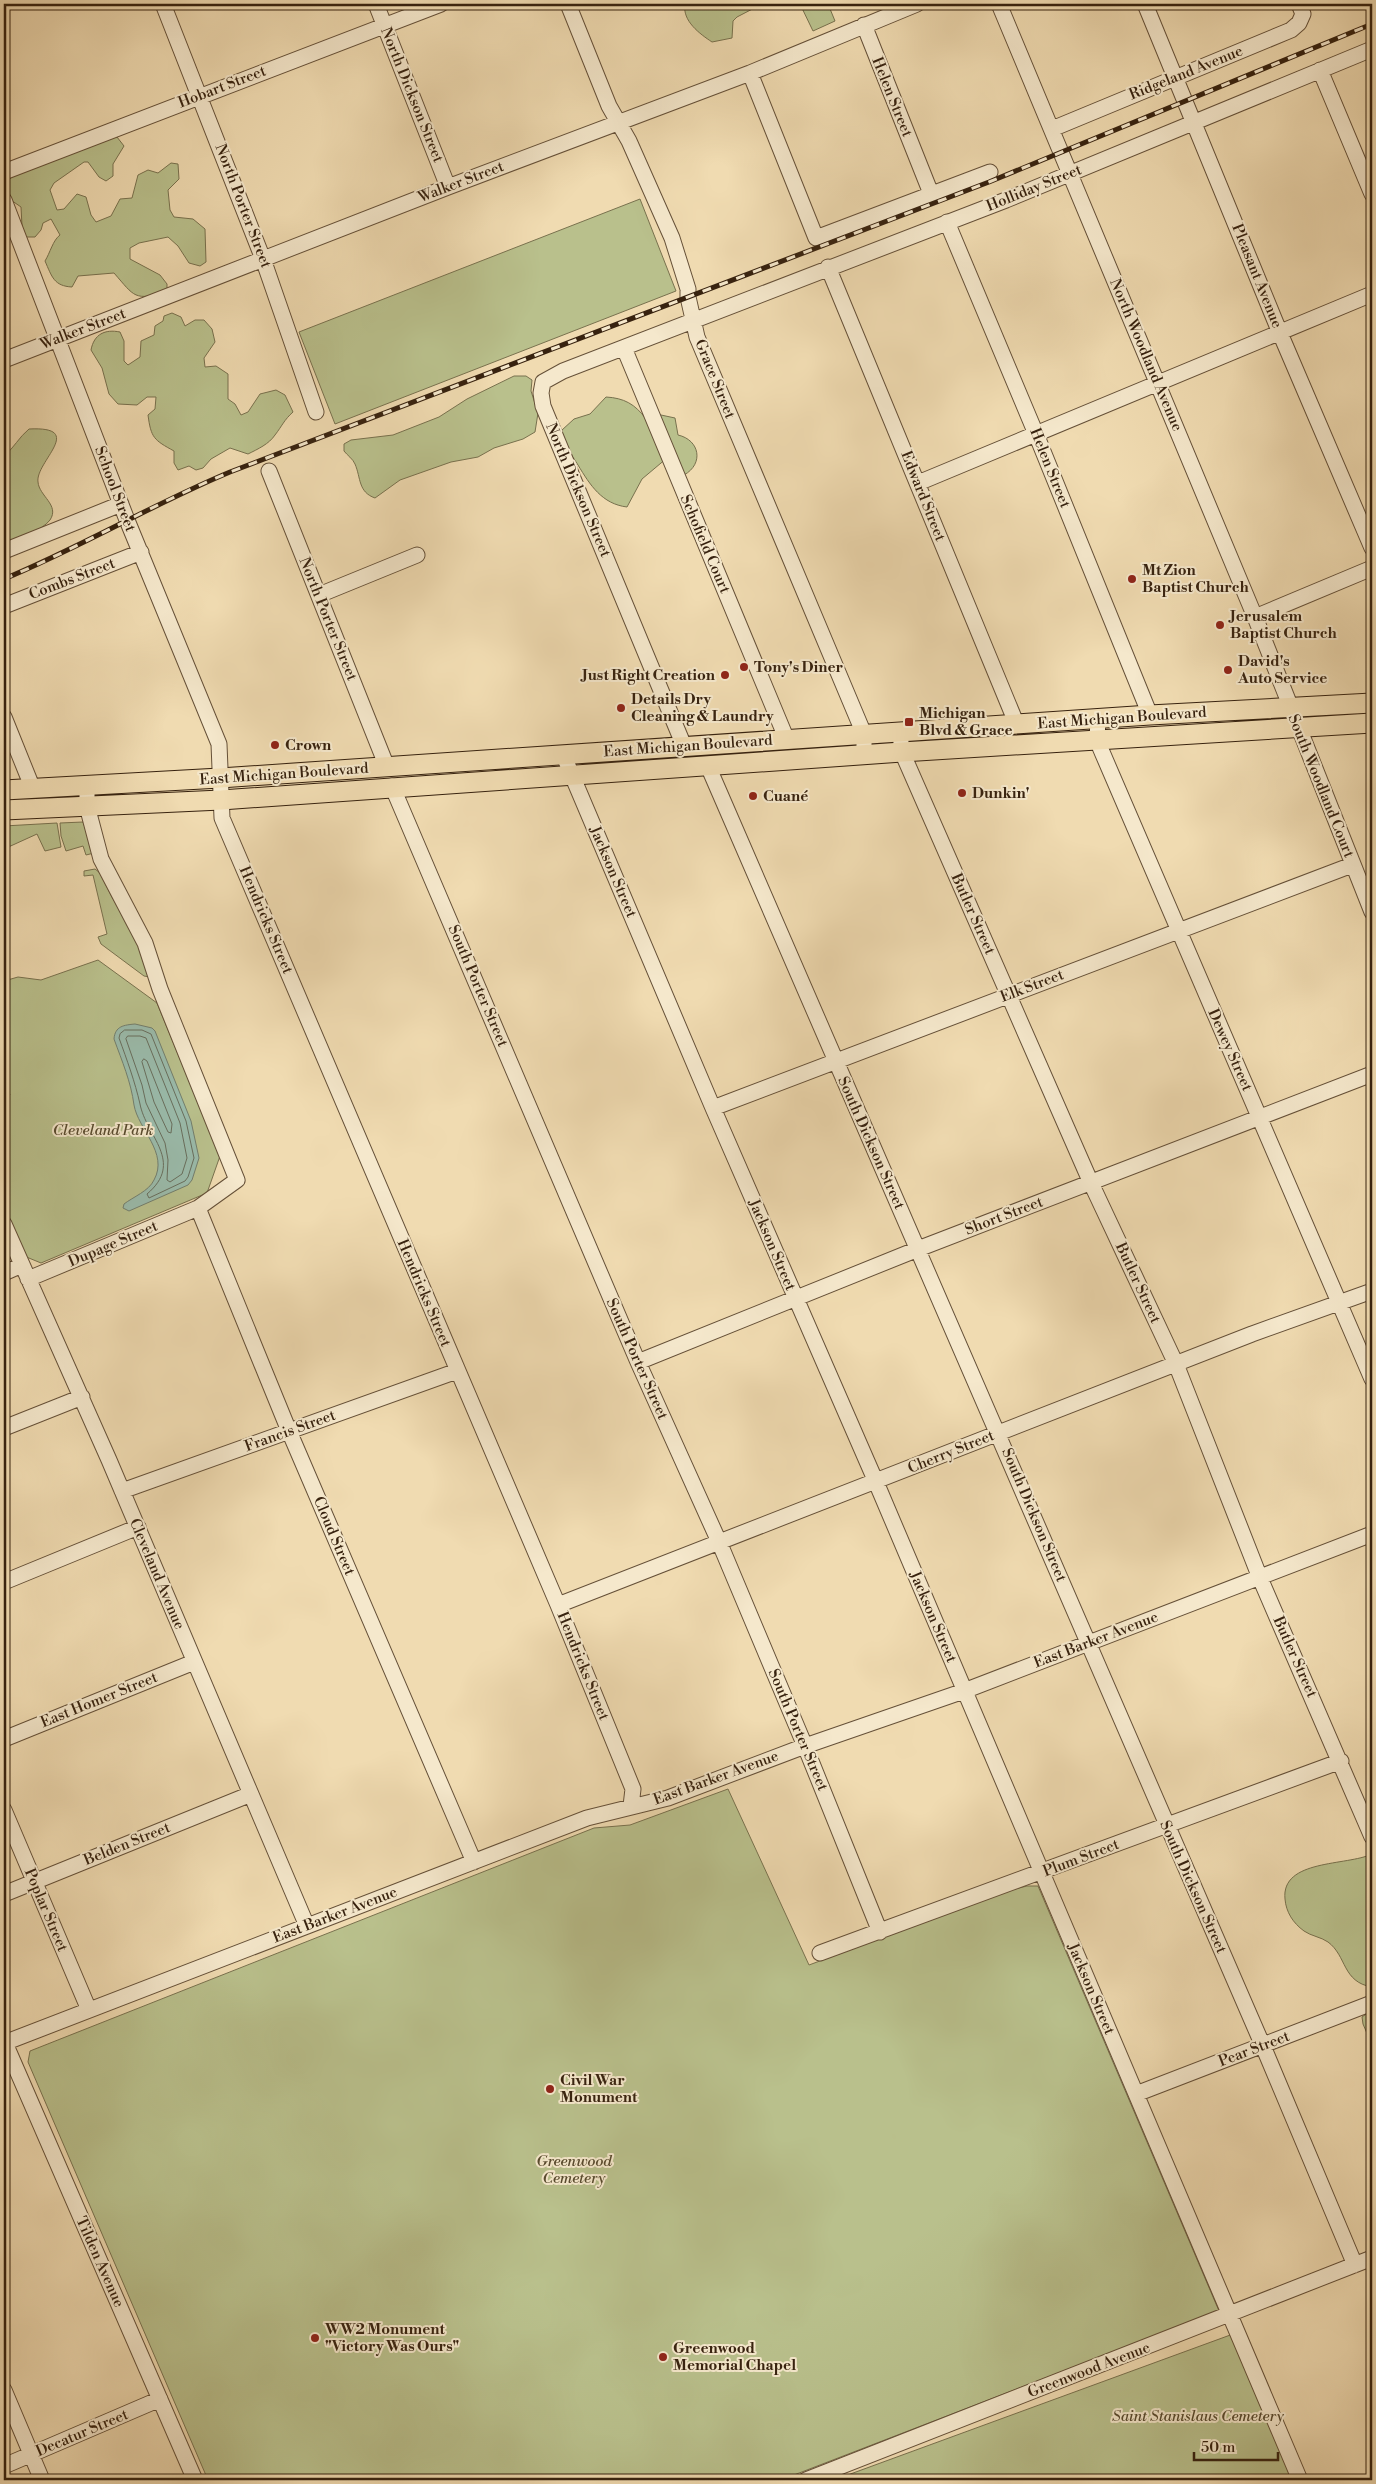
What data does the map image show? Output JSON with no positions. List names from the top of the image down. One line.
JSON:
{"streets":{"main road":["East Michigan Boulevard"],"street":["Ridgeland Avenue","Hobart Street","North Dickson Street","Helen Street","Walker Street","Holliday Street","North Porter Street","Pleasant Avenue","North Woodland Avenue","Grace Street","School Street","Edward Street","Schofield Court","Combs Street","South Woodland Court","Jackson Street","Butler Street","Hendricks Street","South Porter Street","Elk Street","Dewey Street","South Dickson Street","Short Street","Dupage Street","Francis Street","Cherry Street","Cloud Street","Cleveland Avenue","East Barker Avenue","East Homer Street","Belden Street","Plum Street","Poplar Street","Pear Street","Tilden Avenue","Greenwood Avenue","Decatur Street"]},"crossings":[["Ridgeland Avenue","Pleasant Avenue"],["Ridgeland Avenue","North Woodland Avenue"],["Hobart Street","North Dickson Street"],["Hobart Street","North Porter Street"],["North Dickson Street","Walker Street"],["North Dickson Street","Holliday Street"],["North Dickson Street","Grace Street"],["North Dickson Street","Schofield Court"],["North Dickson Street","East Michigan Boulevard"],["Helen Street","Walker Street"],["Helen Street","Holliday Street"],["Helen Street","East Michigan Boulevard"],["Walker Street","Holliday Street"],["Walker Street","North Porter Street"],["Walker Street","Grace Street"],["Walker Street","School Street"],["Holliday Street","Pleasant Avenue"],["Holliday Street","North Woodland Avenue"],["Holliday Street","Grace Street"],["Holliday Street","Edward Street"],["North Porter Street","East Michigan Boulevard"],["North Woodland Avenue","East Michigan Boulevard"],["North Woodland Avenue","South Woodland Court"],["Grace Street","East Michigan Boulevard"],["School Street","Combs Street"],["School Street","East Michigan Boulevard"],["School Street","Hendricks Street"],["Edward Street","East Michigan Boulevard"],["Schofield Court","East Michigan Boulevard"],["East Michigan Boulevard","South Woodland Court"],["East Michigan Boulevard","Jackson Street"],["East Michigan Boulevard","Butler Street"],["East Michigan Boulevard","Hendricks Street"],["East Michigan Boulevard","South Porter Street"],["East Michigan Boulevard","Dewey Street"],["East Michigan Boulevard","South Dickson Street"],["East Michigan Boulevard","Dupage Street"],["South Woodland Court","Elk Street"],["Jackson Street","Elk Street"],["Jackson Street","Short Street"],["Jackson Street","Cherry Street"],["Jackson Street","East Barker Avenue"],["Jackson Street","Plum Street"],["Jackson Street","Pear Street"],["Jackson Street","Greenwood Avenue"],["Butler Street","Elk Street"],["Butler Street","Short Street"],["Butler Street","Cherry Street"],["Butler Street","East Barker Avenue"],["Butler Street","Plum Street"],["Hendricks Street","Francis Street"],["Hendricks Street","Cherry Street"],["Hendricks Street","East Barker Avenue"],["South Porter Street","Short Street"],["South Porter Street","Cherry Street"],["South Porter Street","East Barker Avenue"],["South Porter Street","Plum Street"],["Elk Street","Dewey Street"],["Elk Street","South Dickson Street"],["Dewey Street","Short Street"],["Dewey Street","Cherry Street"],["South Dickson Street","Short Street"],["South Dickson Street","Cherry Street"],["South Dickson Street","East Barker Avenue"],["South Dickson Street","Plum Street"],["South Dickson Street","Pear Street"],["South Dickson Street","Greenwood Avenue"],["Dupage Street","Cloud Street"],["Dupage Street","Cleveland Avenue"],["Francis Street","Cloud Street"],["Francis Street","Cleveland Avenue"],["Cloud Street","East Barker Avenue"],["Cleveland Avenue","East Barker Avenue"],["Cleveland Avenue","East Homer Street"],["Cleveland Avenue","Belden Street"],["East Barker Avenue","Poplar Street"],["East Barker Avenue","Tilden Avenue"],["Belden Street","Poplar Street"],["Tilden Avenue","Decatur Street"]],"parks":["Cleveland Park","Greenwood Cemetery","Saint Stanislaus Cemetery"],"places":{"other":["Mt Zion Baptist Church","Jerusalem Baptist Church","Tony's Diner","David's Auto Service","Just Right Creation","Details Dry Cleaning & Laundry","Crown","Dunkin'","Cuané","Civil War Monument","WW2 Monument \"Victory Was Ours\"","Greenwood Memorial Chapel"],"transit":["Michigan Blvd & Grace"]},"scale_bar":"50 m"}
